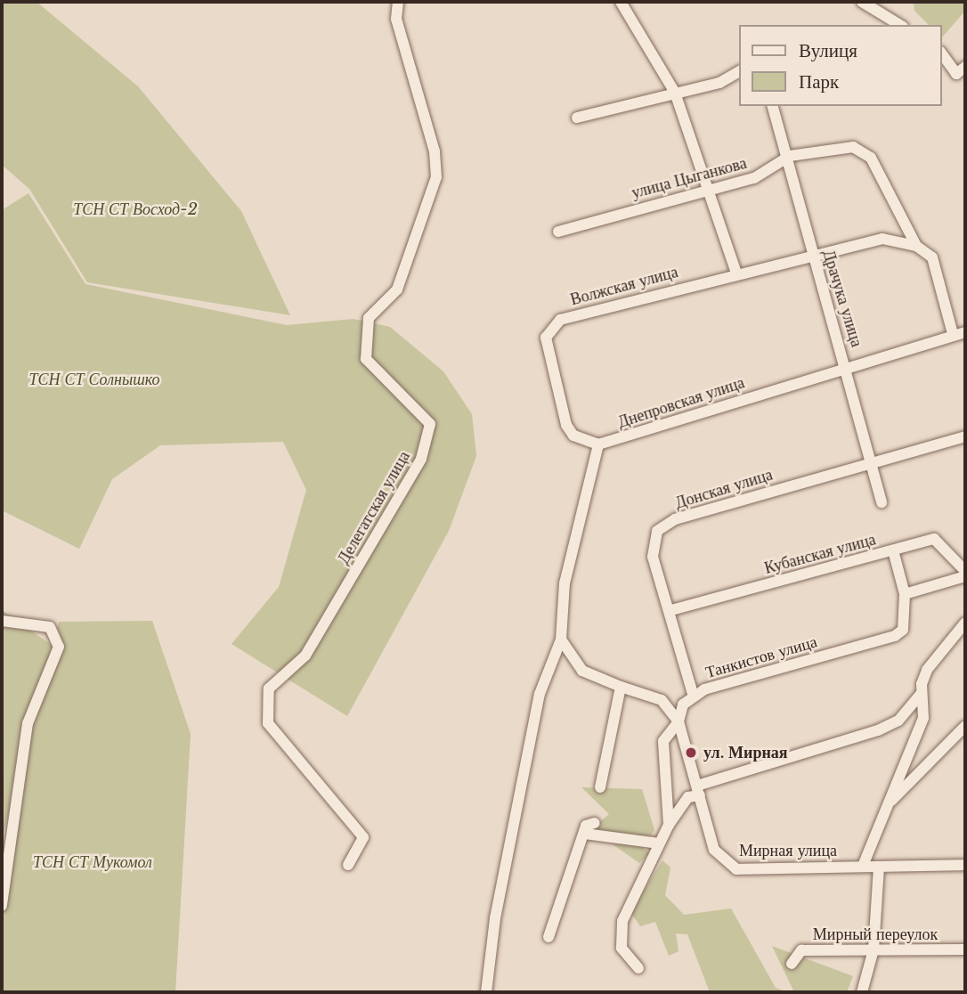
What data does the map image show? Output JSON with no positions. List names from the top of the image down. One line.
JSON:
{"streets":{"street":["улица Цыганкова","Волжская улица","Драчука улица","Днепровская улица","Донская улица","Делегатская улица","Кубанская улица","Танкистов улица","Мирная улица","Мирный переулок"]},"crossings":[["улица Цыганкова","Волжская улица"],["улица Цыганкова","Драчука улица"],["Волжская улица","Драчука улица"],["Волжская улица","Днепровская улица"],["Драчука улица","Днепровская улица"],["Драчука улица","Донская улица"],["Донская улица","Кубанская улица"],["Донская улица","Танкистов улица"],["Танкистов улица","Мирная улица"]],"parks":["ТСН СТ Восход-2","ТСН СТ Солнышко","ТСН СТ Мукомол"],"places":["ул. Мирная"],"legend":["Вулиця","Парк"]}
